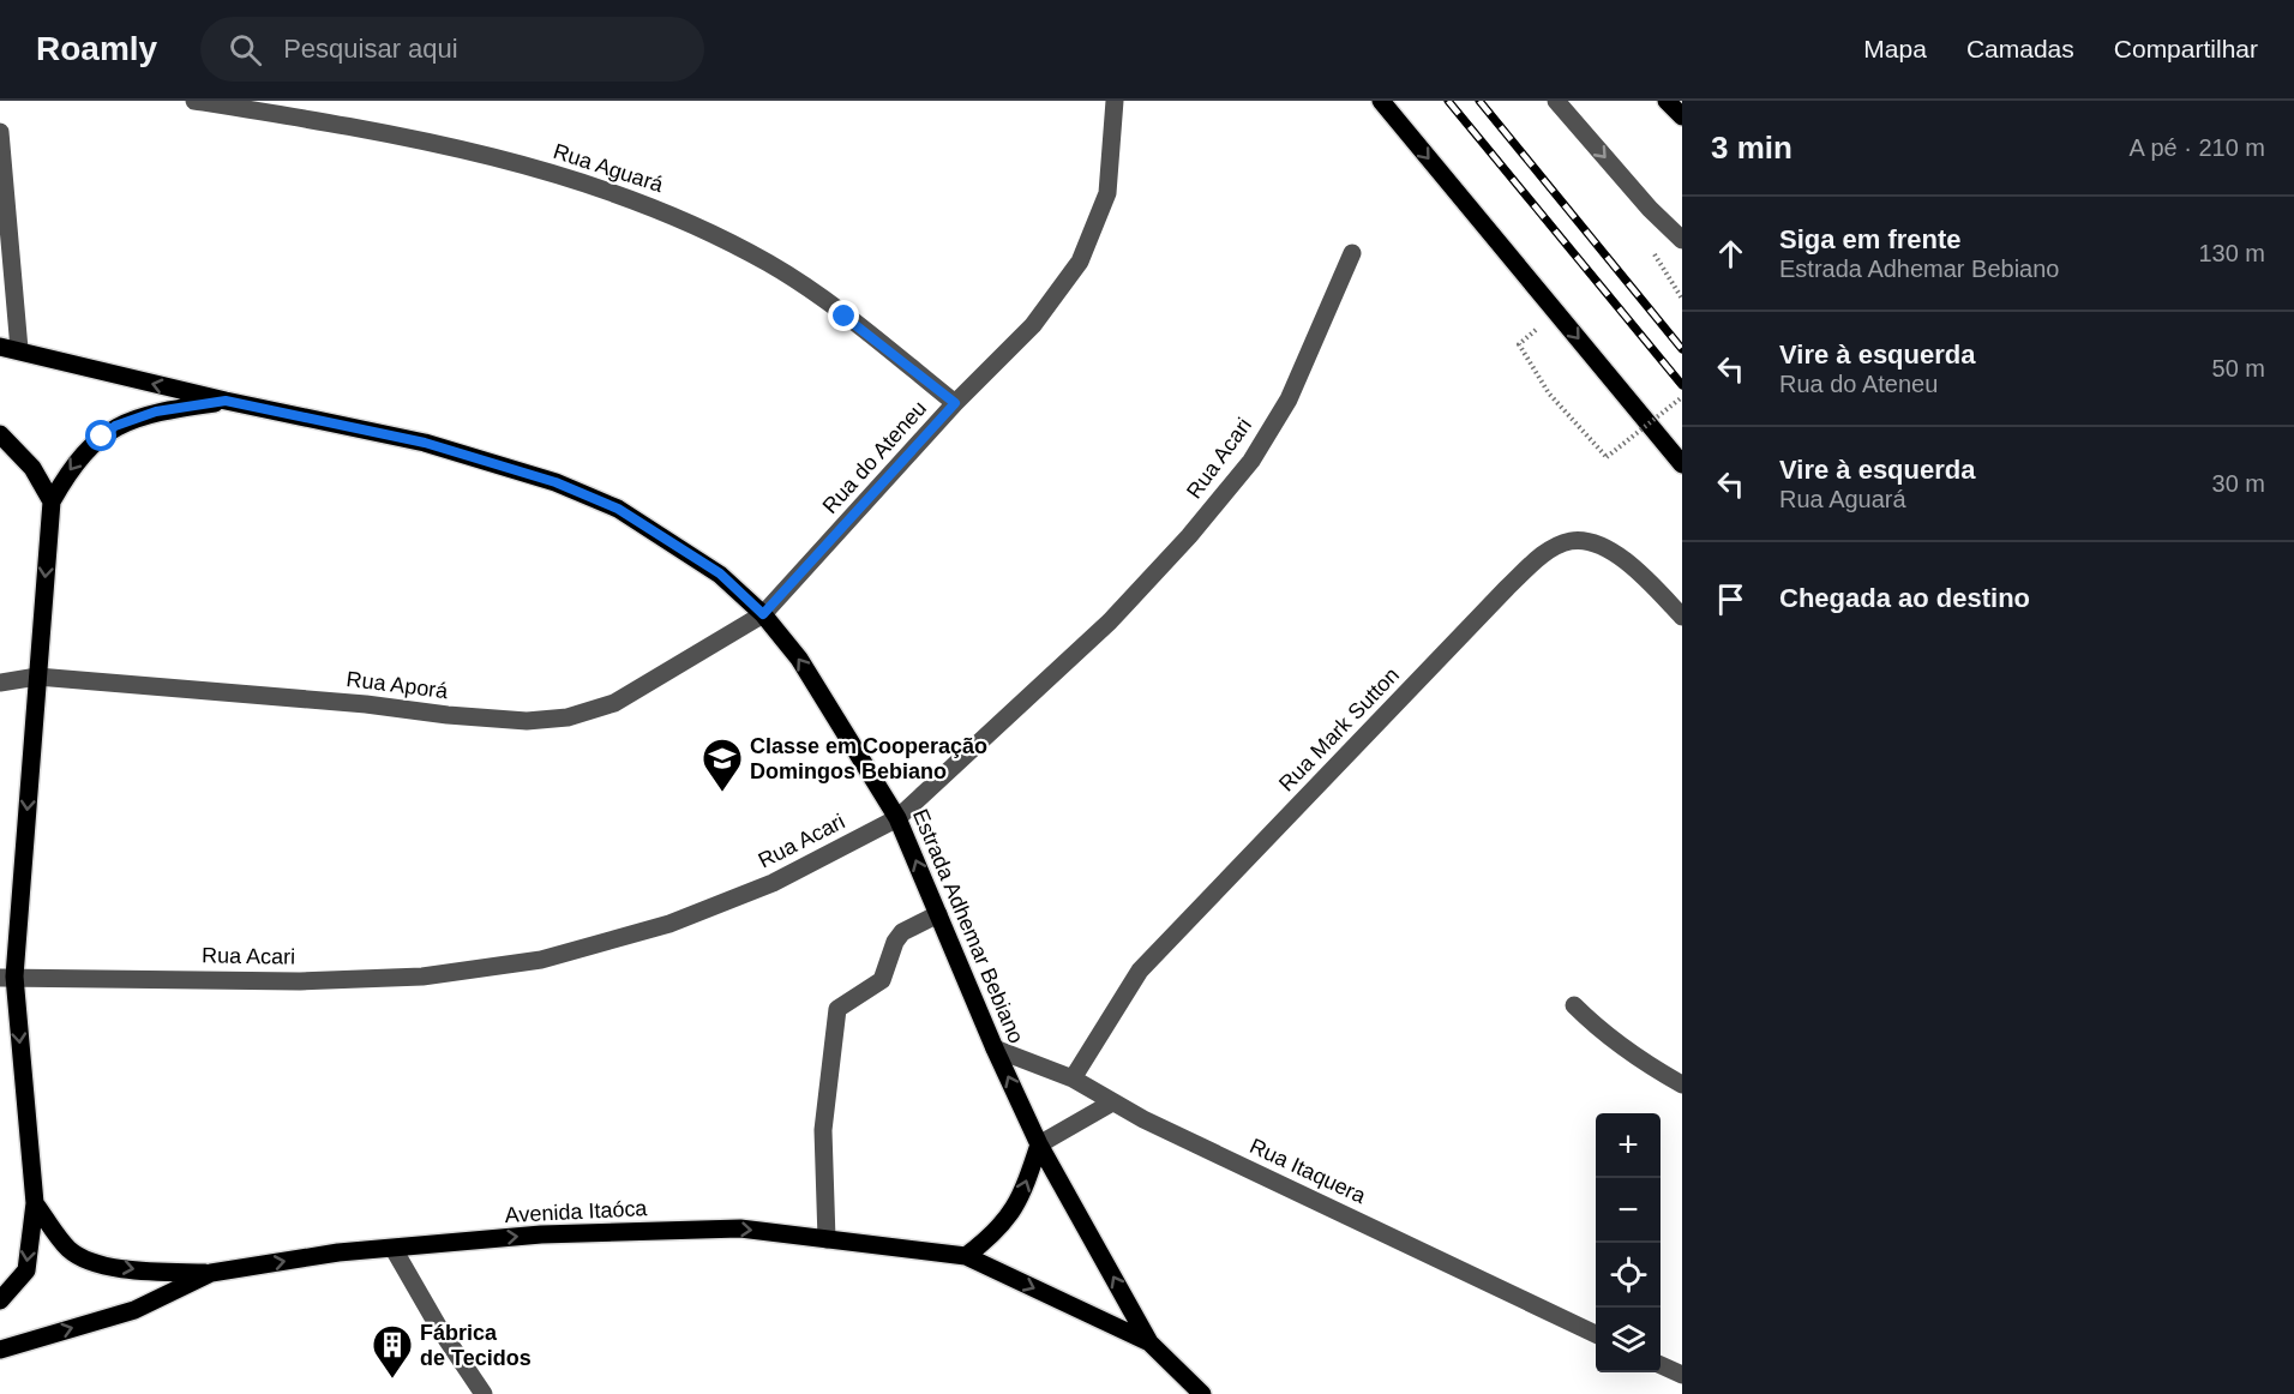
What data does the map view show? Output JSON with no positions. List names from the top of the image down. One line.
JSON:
{"streets":{"main road":["Estrada Adhemar Bebiano","Avenida Itaóca"],"street":["Rua Aguará","Rua do Ateneu","Rua Acari","Rua Aporá","Rua Mark Sutton","Rua Itaquera"]},"crossings":[["Rua Aguará","Rua do Ateneu"],["Rua do Ateneu","Rua Aporá"],["Rua do Ateneu","Estrada Adhemar Bebiano"],["Rua Acari","Estrada Adhemar Bebiano"],["Rua Aporá","Estrada Adhemar Bebiano"],["Rua Mark Sutton","Rua Itaquera"],["Estrada Adhemar Bebiano","Rua Itaquera"],["Estrada Adhemar Bebiano","Avenida Itaóca"]],"one_way":["Estrada Adhemar Bebiano","Avenida Itaóca"],"places":{"school or university":["Classe em Cooperação Domingos Bebiano"],"building":["Fábrica de Tecidos"]},"page":{"header":"Roamly","search":"Pesquisar aqui","nav":["Mapa","Camadas","Compartilhar"],"heading":["3 min","A pé · 210 m"],"list":[["Siga em frente","Estrada Adhemar Bebiano","130 m"],["Vire à esquerda","Rua do Ateneu","50 m"],["Vire à esquerda","Rua Aguará","30 m"],"Chegada ao destino"],"map_buttons":["+","−"]}}
